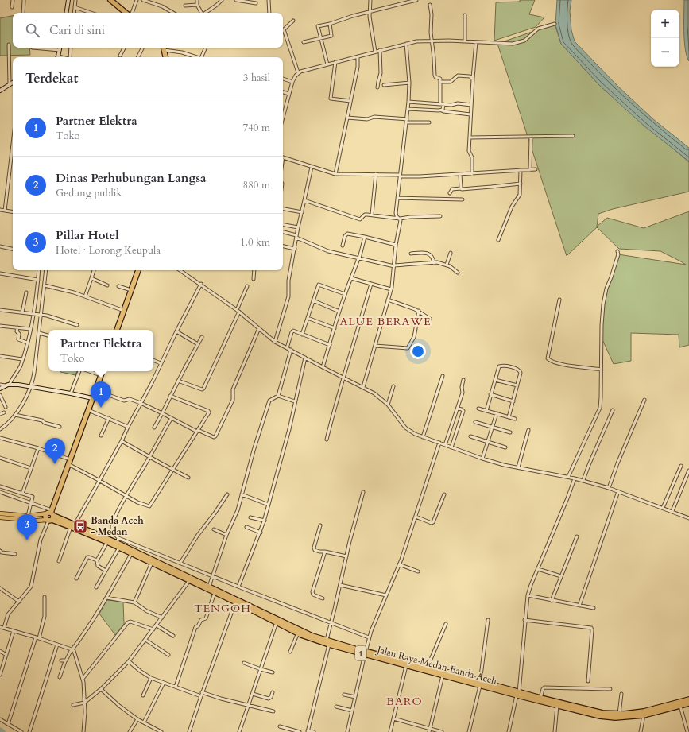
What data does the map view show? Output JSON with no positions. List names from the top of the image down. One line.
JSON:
{"streets":{"highway":["1","Jalan Raya Medan Banda Aceh"]},"crossings":[["1","Jalan Raya Medan Banda Aceh"]],"districts":["ALUE BERAWE","TENGOH","BARO"],"places":{"bus stop":["Banda Aceh - Medan"]},"page":{"map_buttons":["+","−"],"search":"Cari di sini","heading":["Terdekat","3 hasil"],"list":[{"mark":"1","name":"Partner Elektra","note":"Toko","value":"740 m"},{"mark":"2","name":"Dinas Perhubungan Langsa","note":"Gedung publik","value":"880 m"},{"mark":"3","name":"Pillar Hotel","note":"Hotel · Lorong Keupula","value":"1.0 km"}],"popup":["Partner Elektra","Toko"],"pins":["1","2","3"]}}
